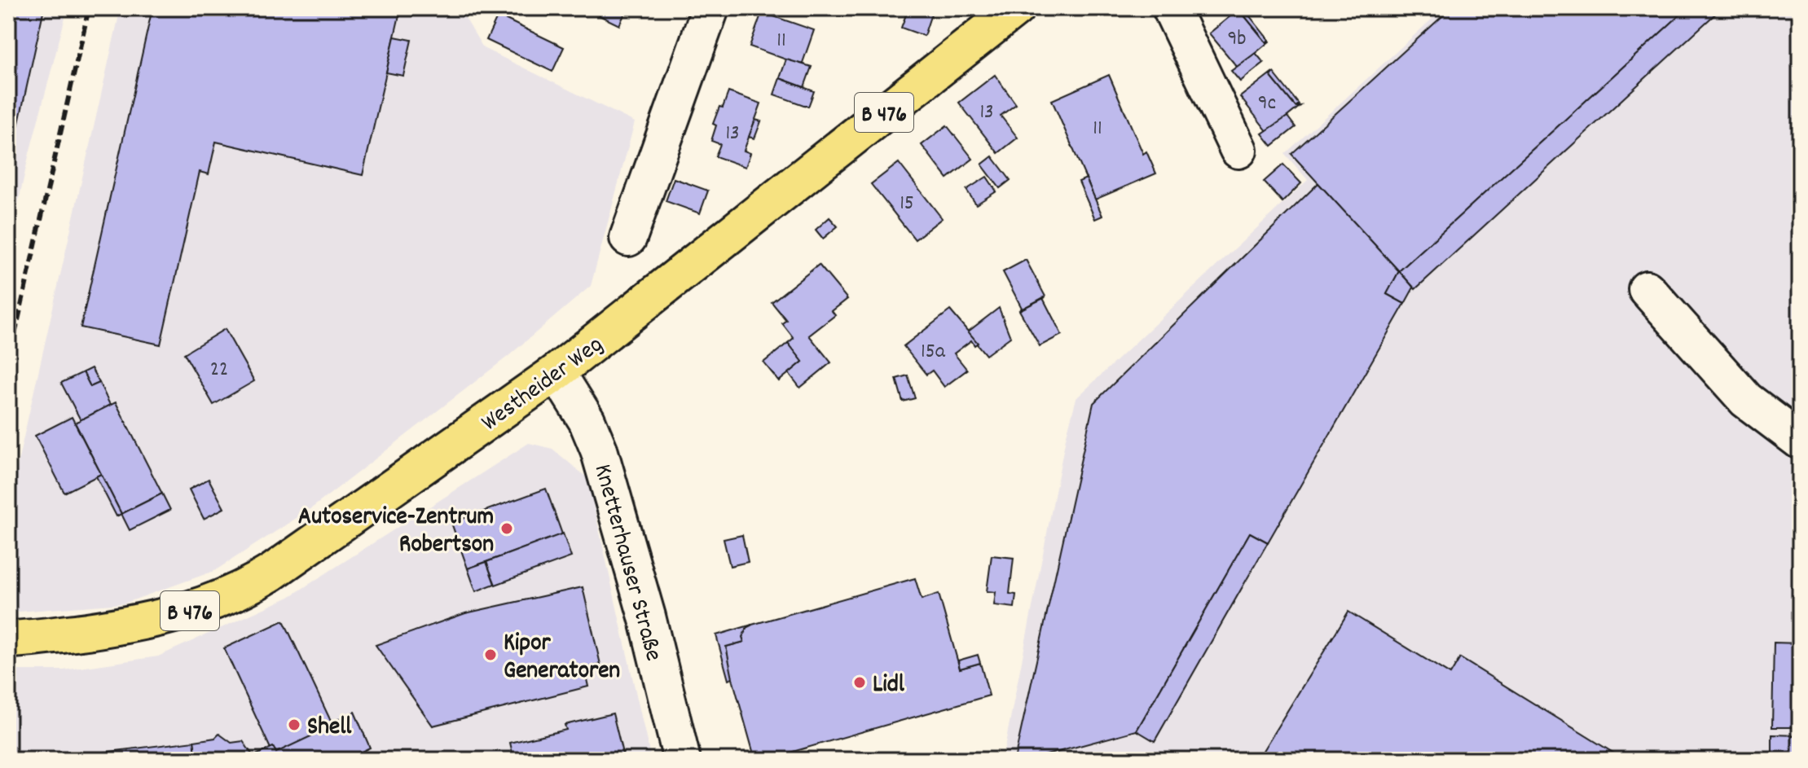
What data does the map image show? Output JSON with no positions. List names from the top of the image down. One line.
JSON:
{"streets":{"main road":["B 476","Westheider Weg"],"street":["Knetterhauser Straße"]},"crossings":[["Westheider Weg","Knetterhauser Straße"]],"places":["Autoservice-Zentrum Robertson","Kipor Generatoren","Lidl","Shell"],"house_numbers":["9b","11","9c","13","11","13","15","15a","22"]}
